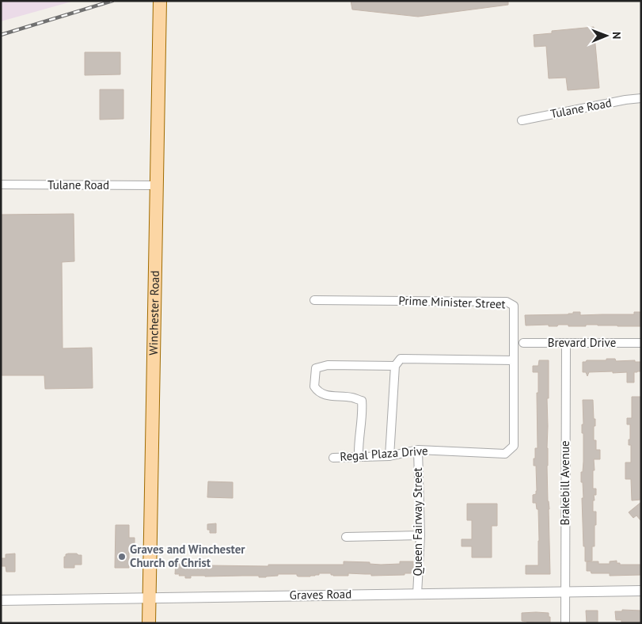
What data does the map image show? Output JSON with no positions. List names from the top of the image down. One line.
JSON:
{"streets":{"main road":["Winchester Road"],"street":["Tulane Road","Prime Minister Street","Brevard Drive","Regal Plaza Drive","Brakebill Avenue","Queen Fairway Street","Graves Road"]},"crossings":[["Tulane Road","Winchester Road"],["Prime Minister Street","Regal Plaza Drive"],["Winchester Road","Graves Road"],["Brevard Drive","Brakebill Avenue"],["Regal Plaza Drive","Queen Fairway Street"],["Brakebill Avenue","Graves Road"],["Queen Fairway Street","Graves Road"]],"places":["Graves and Winchester Church of Christ"],"north":"right"}
